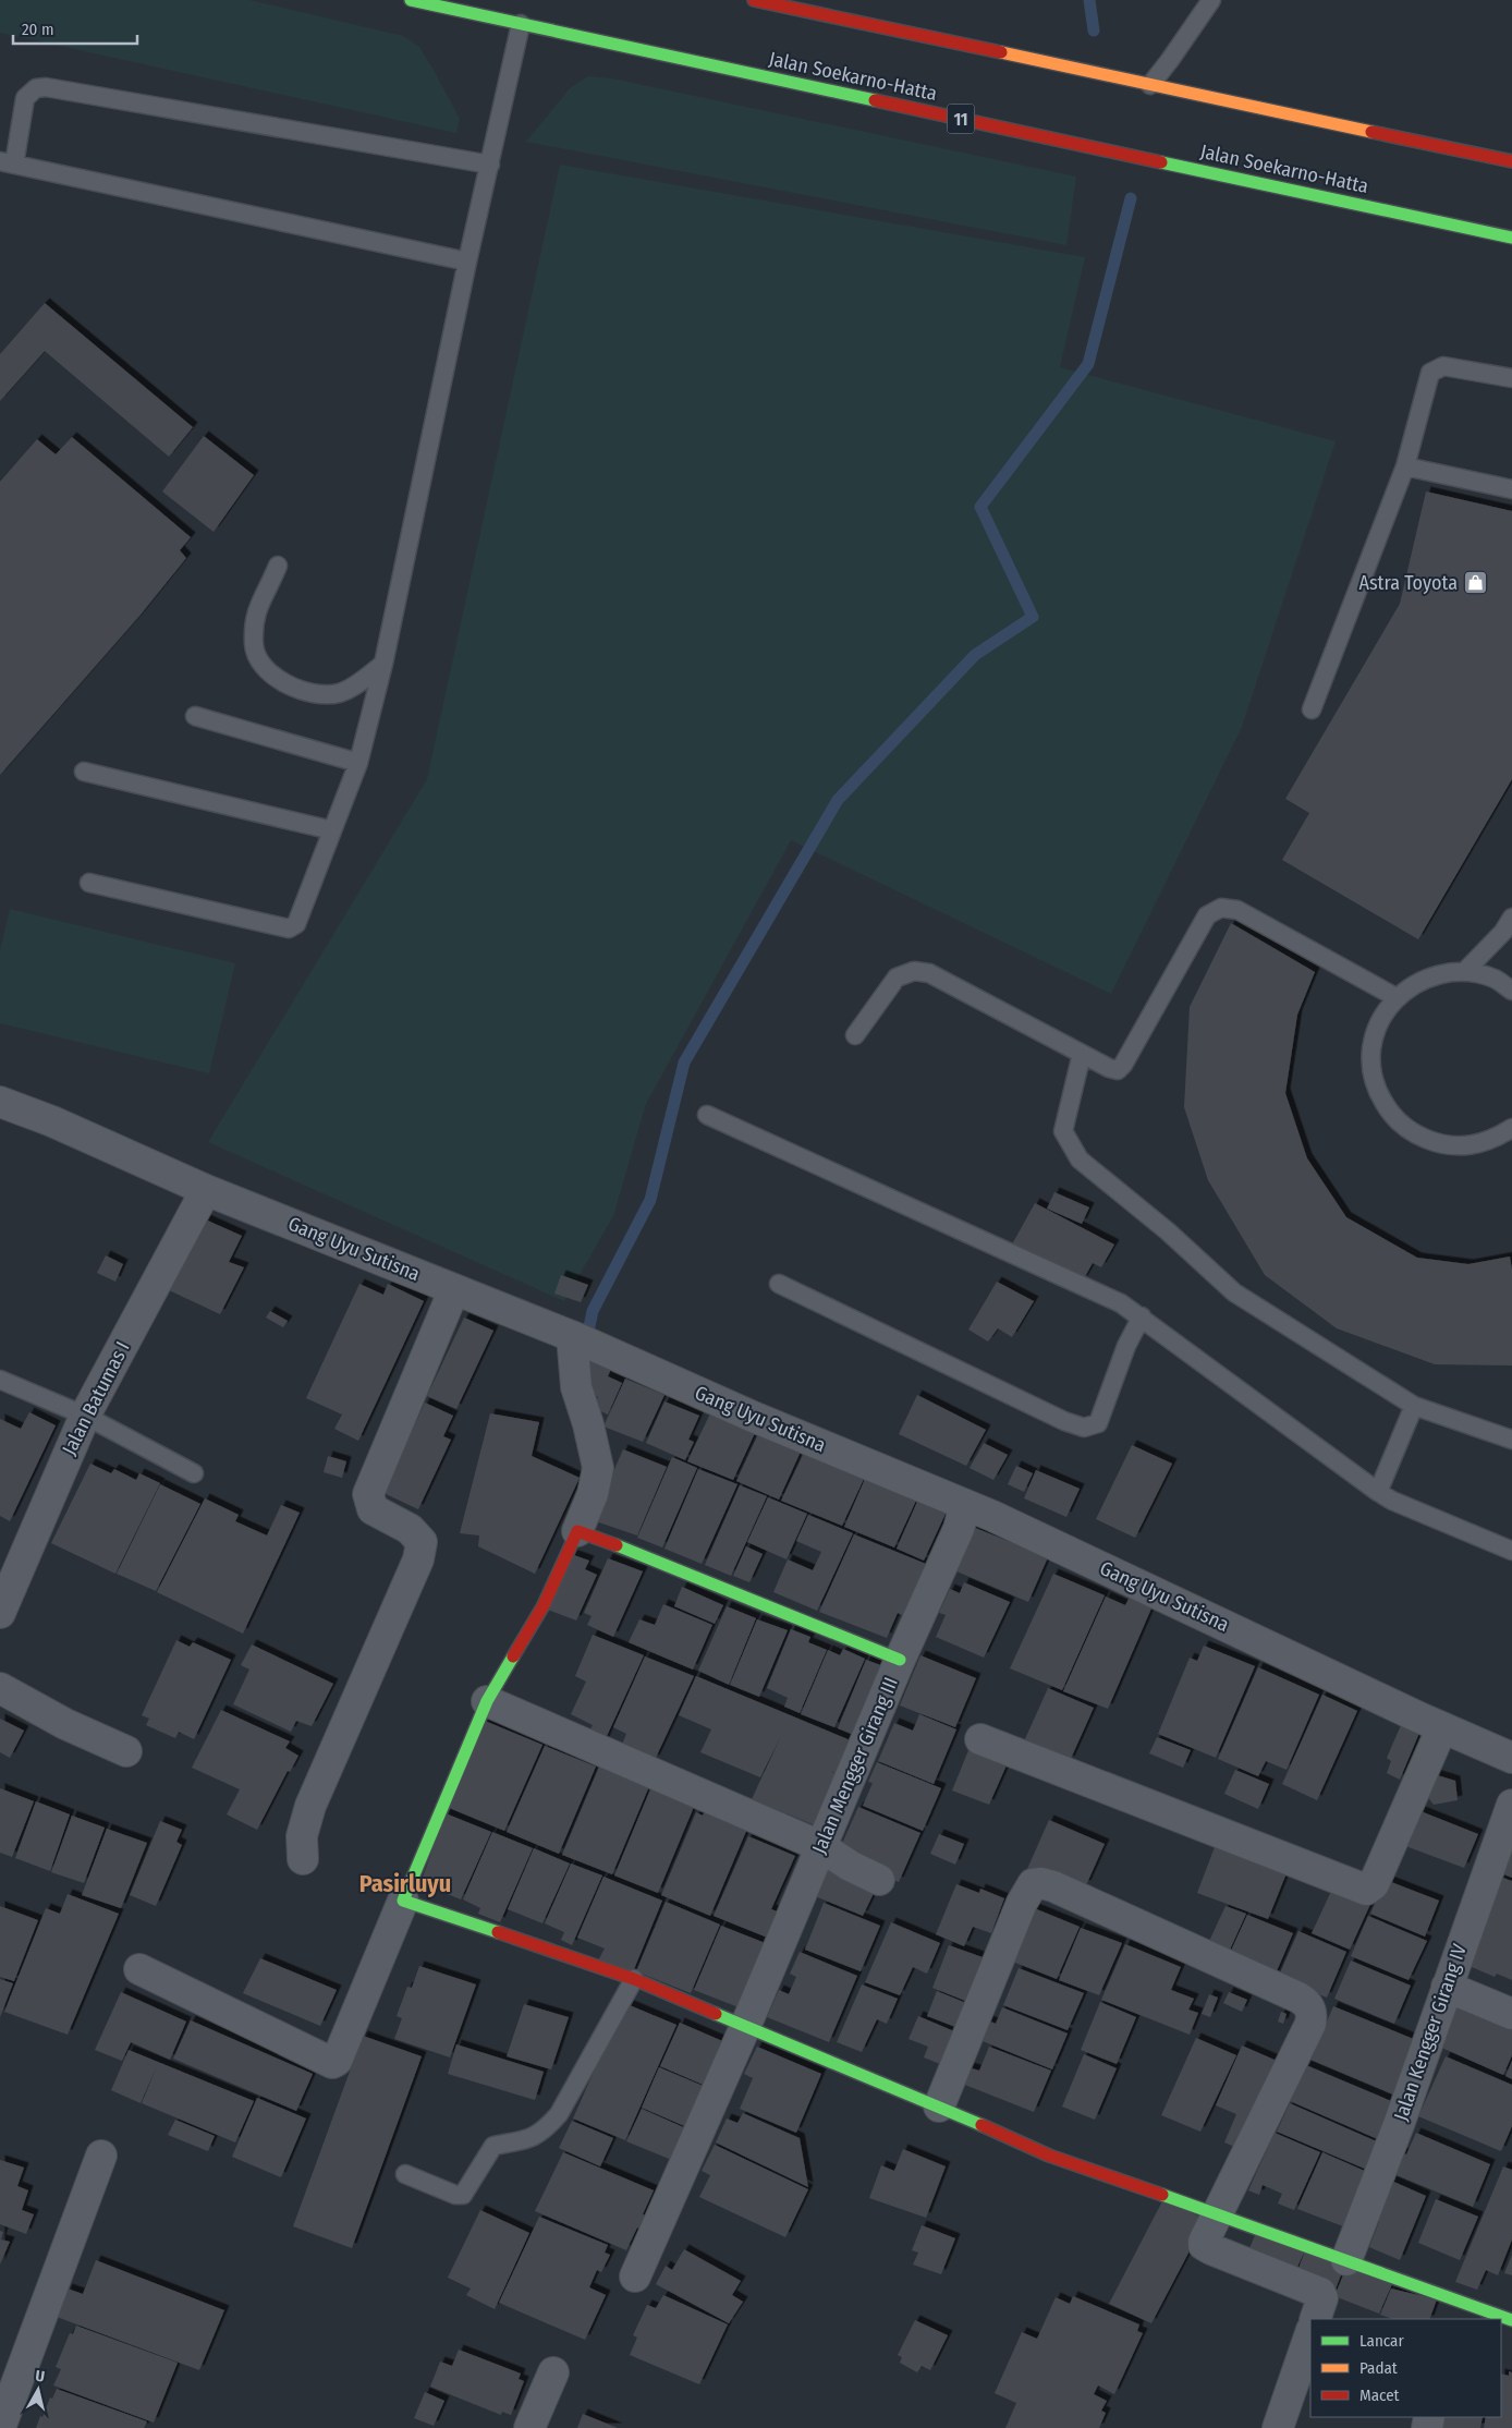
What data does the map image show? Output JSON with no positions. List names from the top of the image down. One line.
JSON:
{"streets":{"main road":["Jalan Soekarno-Hatta","11"],"street":["Gang Uyu Sutisna","Jalan Batumas I","Jalan Mengger Girang III","Jalan Kengger Girang IV"]},"crossings":[["Gang Uyu Sutisna","Jalan Batumas I"],["Gang Uyu Sutisna","Jalan Mengger Girang III"]],"districts":["Pasirluyu"],"places":{"shop":["Astra Toyota"]},"legend":["Lancar","Padat","Macet"],"scale_bar":"20 m","north":"top"}
